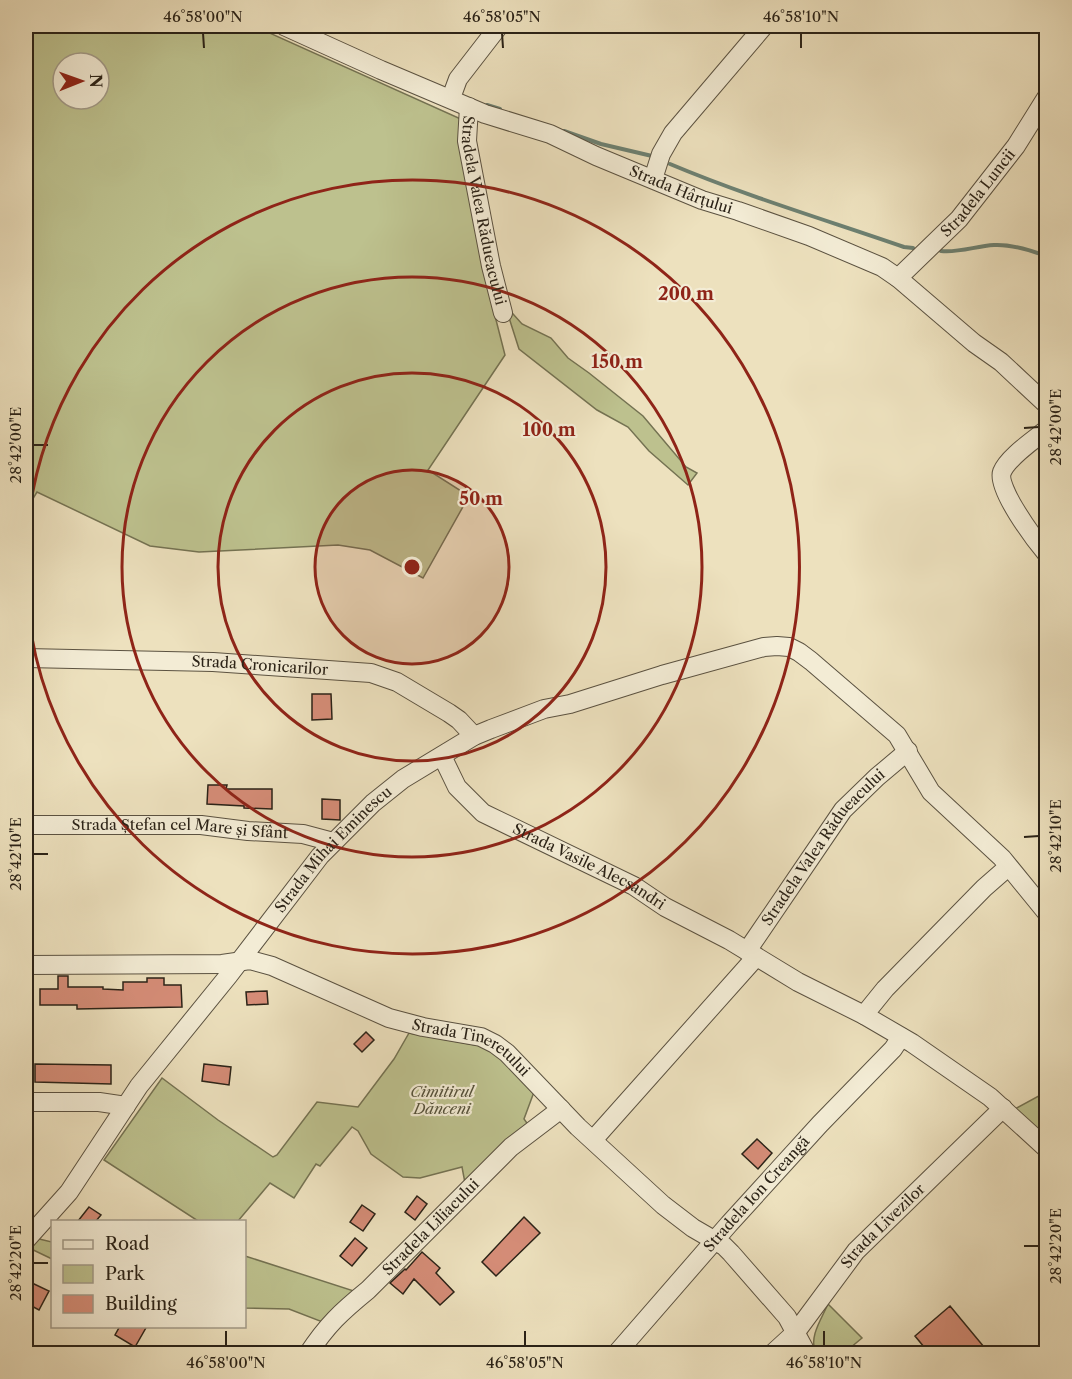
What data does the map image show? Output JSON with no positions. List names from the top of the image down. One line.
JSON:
{"streets":{"street":["Strada Hârțului","Stradela Luncii","Stradela Valea Rădueacului","Strada Cronicarilor","Strada Ștefan cel Mare și Sfânt","Strada Mihai Eminescu","Strada Vasile Alecsandri","Strada Tineretului","Stradela Ion Creangă","Strada Livezilor","Stradela Liliacului"]},"crossings":[["Strada Hârțului","Stradela Luncii"],["Strada Hârțului","Stradela Valea Rădueacului"],["Stradela Valea Rădueacului","Strada Mihai Eminescu"],["Stradela Valea Rădueacului","Strada Vasile Alecsandri"],["Strada Cronicarilor","Strada Mihai Eminescu"],["Strada Ștefan cel Mare și Sfânt","Strada Mihai Eminescu"],["Strada Mihai Eminescu","Strada Vasile Alecsandri"],["Strada Mihai Eminescu","Strada Tineretului"],["Strada Vasile Alecsandri","Stradela Ion Creangă"],["Strada Vasile Alecsandri","Strada Livezilor"],["Strada Tineretului","Stradela Ion Creangă"],["Strada Tineretului","Strada Livezilor"],["Strada Tineretului","Stradela Liliacului"]],"parks":["Cimitirul Dănceni"],"legend":["Road","Park","Building"],"north":"right","coordinates":["46°58'00\"N","46°58'05\"N","46°58'10\"N","28°42'00\"E","28°42'10\"E","28°42'20\"E"],"rings":["200 m","150 m","100 m","50 m"]}
